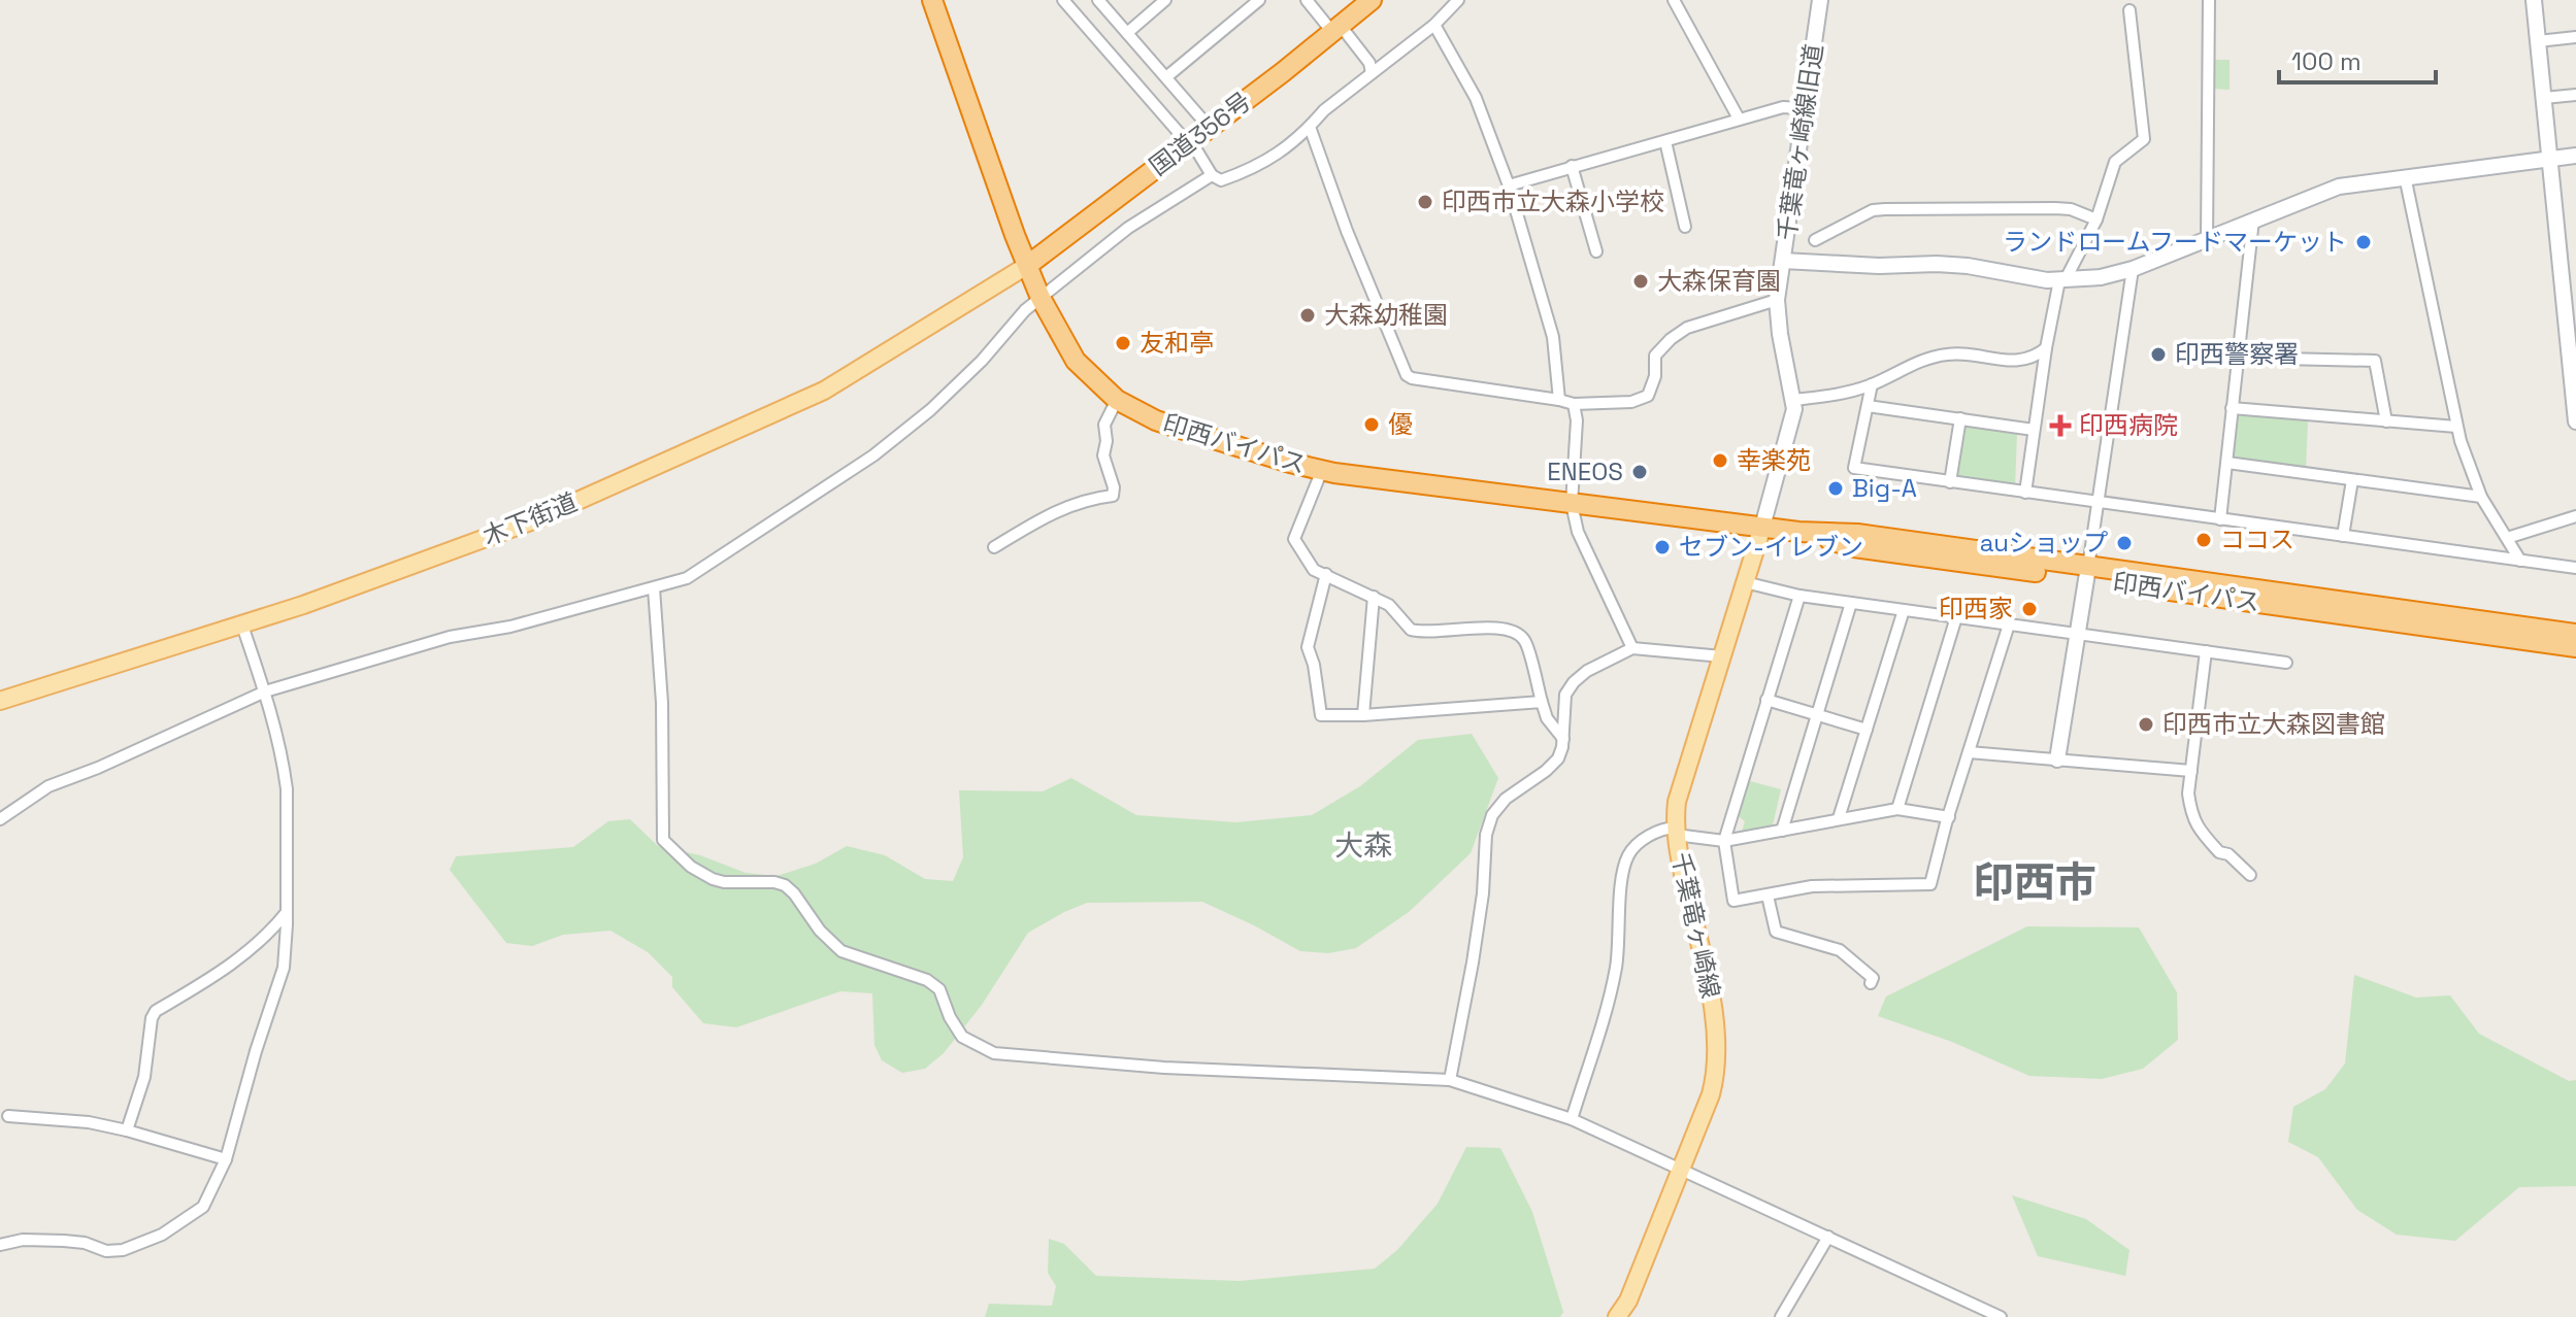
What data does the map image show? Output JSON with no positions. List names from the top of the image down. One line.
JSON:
{"streets":{"highway":["国道356号","印西バイパス"],"main road":["木下街道","千葉竜ヶ崎線"],"street":["千葉竜ヶ崎線旧道"]},"crossings":[["国道356号","印西バイパス"],["国道356号","木下街道"],["千葉竜ヶ崎線旧道","印西バイパス"],["千葉竜ヶ崎線旧道","千葉竜ヶ崎線"],["印西バイパス","木下街道"],["印西バイパス","千葉竜ヶ崎線"]],"districts":["大森","印西市"],"places":{"other":["印西市立大森小学校","ランドロームフードマーケット","大森保育園","大森幼稚園","友和亭","印西警察署","優","幸楽苑","ENEOS","Big-A","ココス","auショップ","セブン-イレブン","印西家","印西市立大森図書館"],"health":["印西病院"]},"scale_bar":"100 m"}
